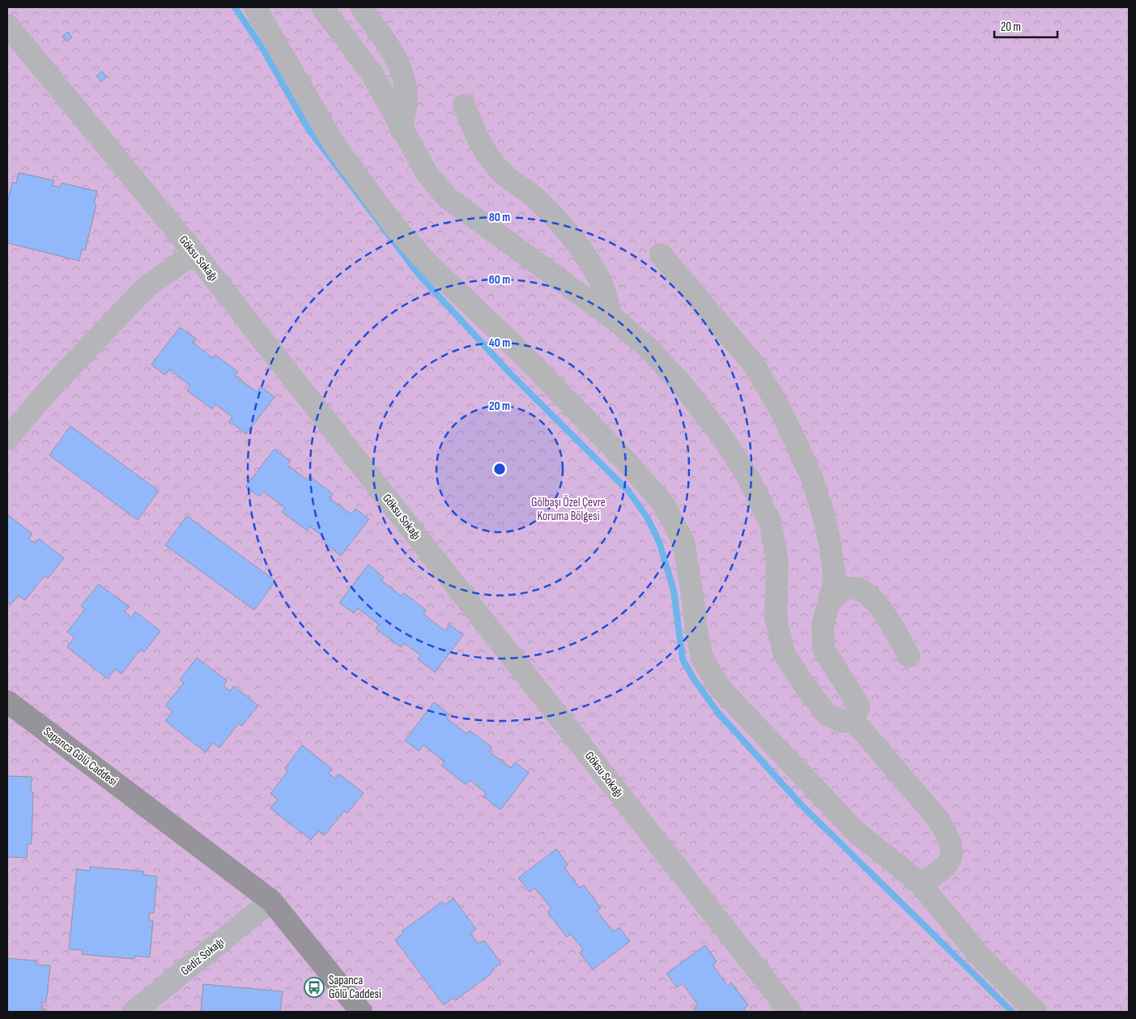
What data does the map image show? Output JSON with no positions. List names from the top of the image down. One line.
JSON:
{"streets":{"street":["Göksu Sokağı","Sapanca Gölü Caddesi","Gediz Sokağı"]},"crossings":[["Sapanca Gölü Caddesi","Gediz Sokağı"]],"parks":["Gölbaşı Özel Çevre Koruma Bölgesi"],"places":{"bus stop":["Sapanca Gölü Caddesi"]},"scale_bar":"20 m","rings":["80 m","60 m","40 m","20 m"]}
